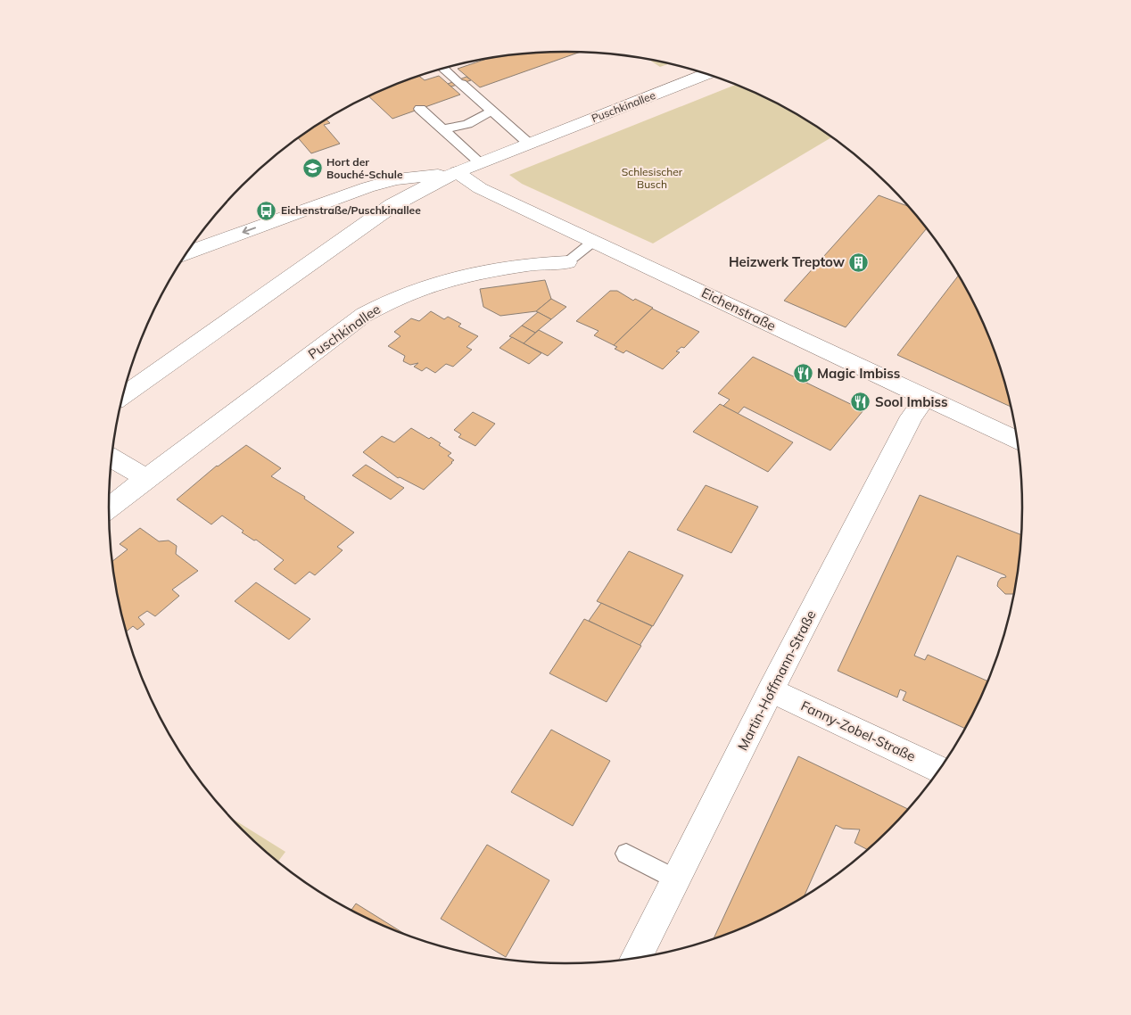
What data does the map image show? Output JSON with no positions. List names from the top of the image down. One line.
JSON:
{"streets":{"street":["Puschkinallee","Eichenstraße","Martin-Hoffmann-Straße","Fanny-Zobel-Straße"]},"crossings":[["Puschkinallee","Eichenstraße"],["Eichenstraße","Martin-Hoffmann-Straße"],["Martin-Hoffmann-Straße","Fanny-Zobel-Straße"]],"parks":["Schlesischer Busch"],"places":{"school or university":["Hort der Bouché-Schule"],"bus stop":["Eichenstraße/Puschkinallee"],"building":["Heizwerk Treptow"],"restaurant":["Magic Imbiss","Sool Imbiss"]}}
